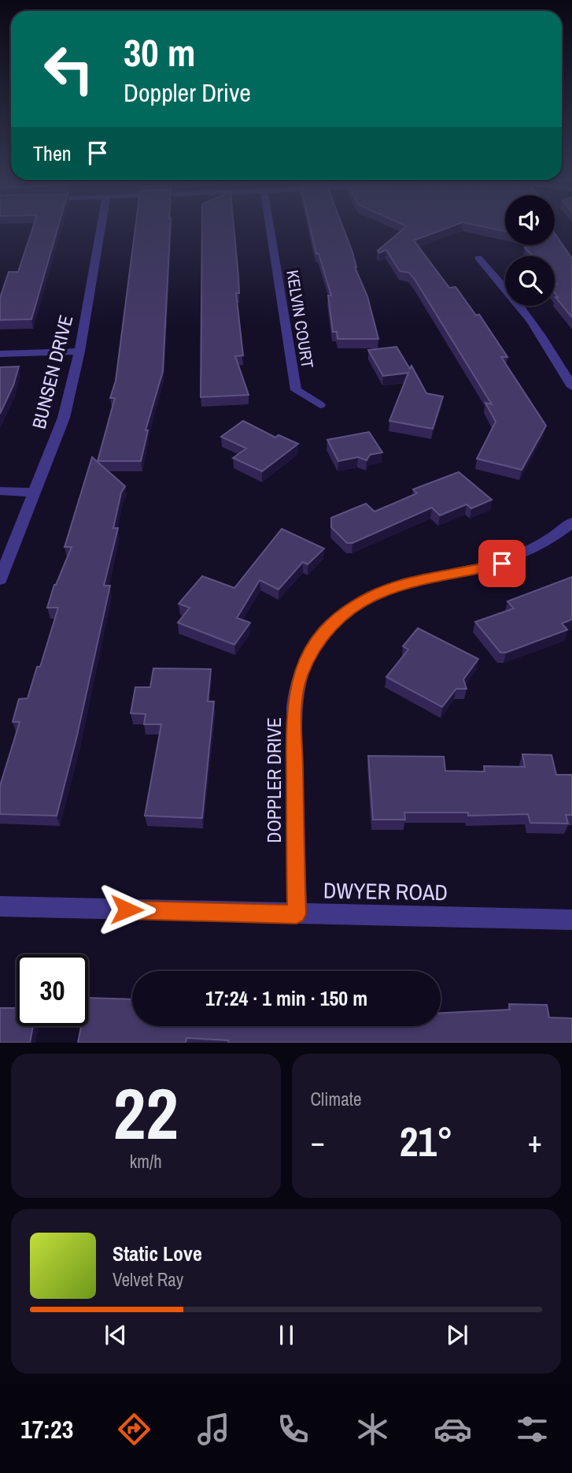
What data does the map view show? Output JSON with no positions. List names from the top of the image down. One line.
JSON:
{"streets":{"street":["KELVIN COURT","BUNSEN DRIVE","DOPPLER DRIVE","DWYER ROAD"]},"crossings":[["DOPPLER DRIVE","DWYER ROAD"]],"page":{"turn":["30 m","Doppler Drive"],"then":"Then","limit":"30","trip":"17:24 · 1 min · 150 m","tile":[["22","km/h"],"Climate"],"heat":["−","21°","+"],"song":["Static Love","Velvet Ray"],"tabs":"17:23"}}
